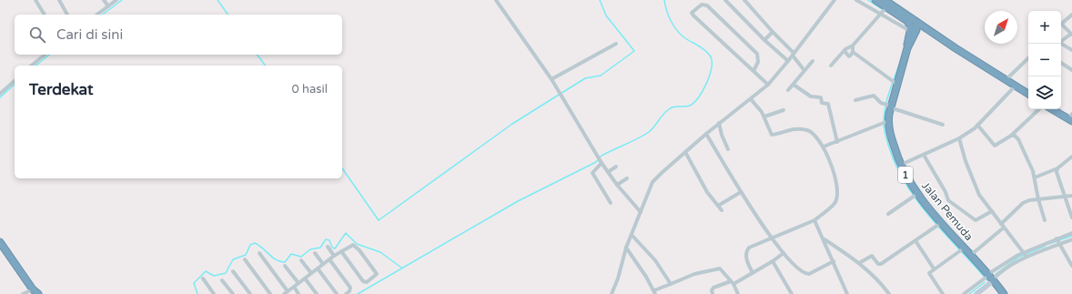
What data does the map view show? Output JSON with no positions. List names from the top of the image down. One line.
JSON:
{"streets":{"highway":["1","Jalan Pemuda"]},"crossings":[["1","Jalan Pemuda"]],"north":"top right","page":{"map_buttons":["+","−"],"search":"Cari di sini","heading":["Terdekat","0 hasil"]}}
